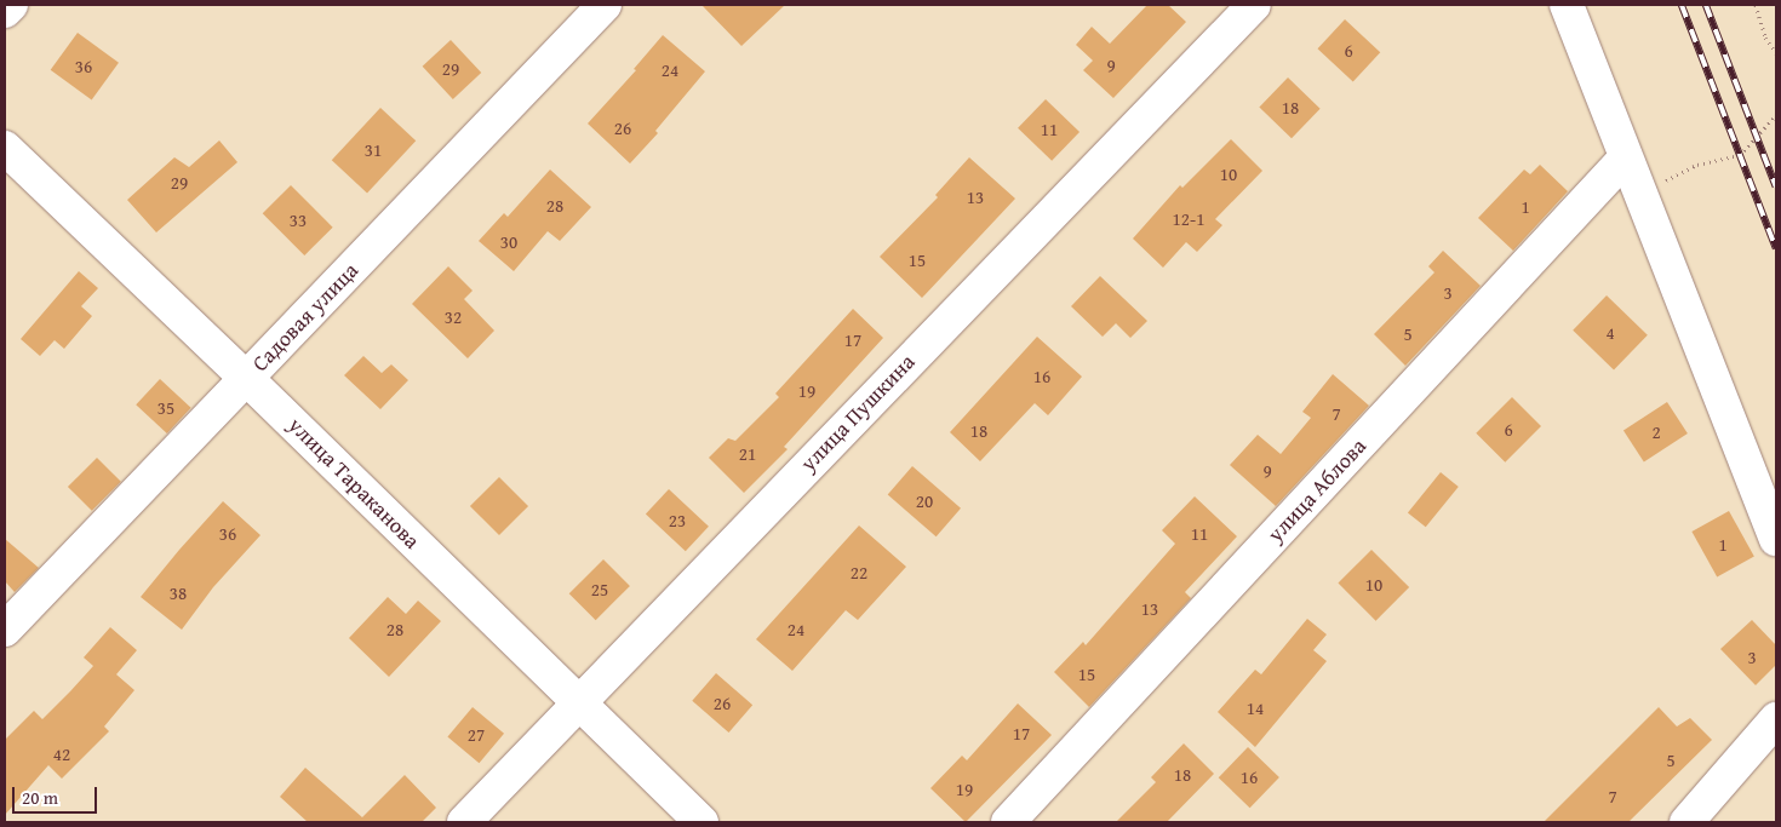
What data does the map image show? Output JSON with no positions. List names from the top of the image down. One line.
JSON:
{"streets":{"street":["Садовая улица","улица Пушкина","улица Тараканова","улица Аблова"]},"crossings":[["Садовая улица","улица Тараканова"],["улица Пушкина","улица Тараканова"]],"house_numbers":["6","9","36","29","24","18","26","11","31","10","29","13","28","1","12-1","33","30","15","3","32","4","5","17","16","19","35","7","6","18","2","21","9","20","23","36","11","1","22","10","25","38","13","28","24","3","15","26","14","17","27","42","5","18","16","19","7"],"scale_bar":"20 m"}
